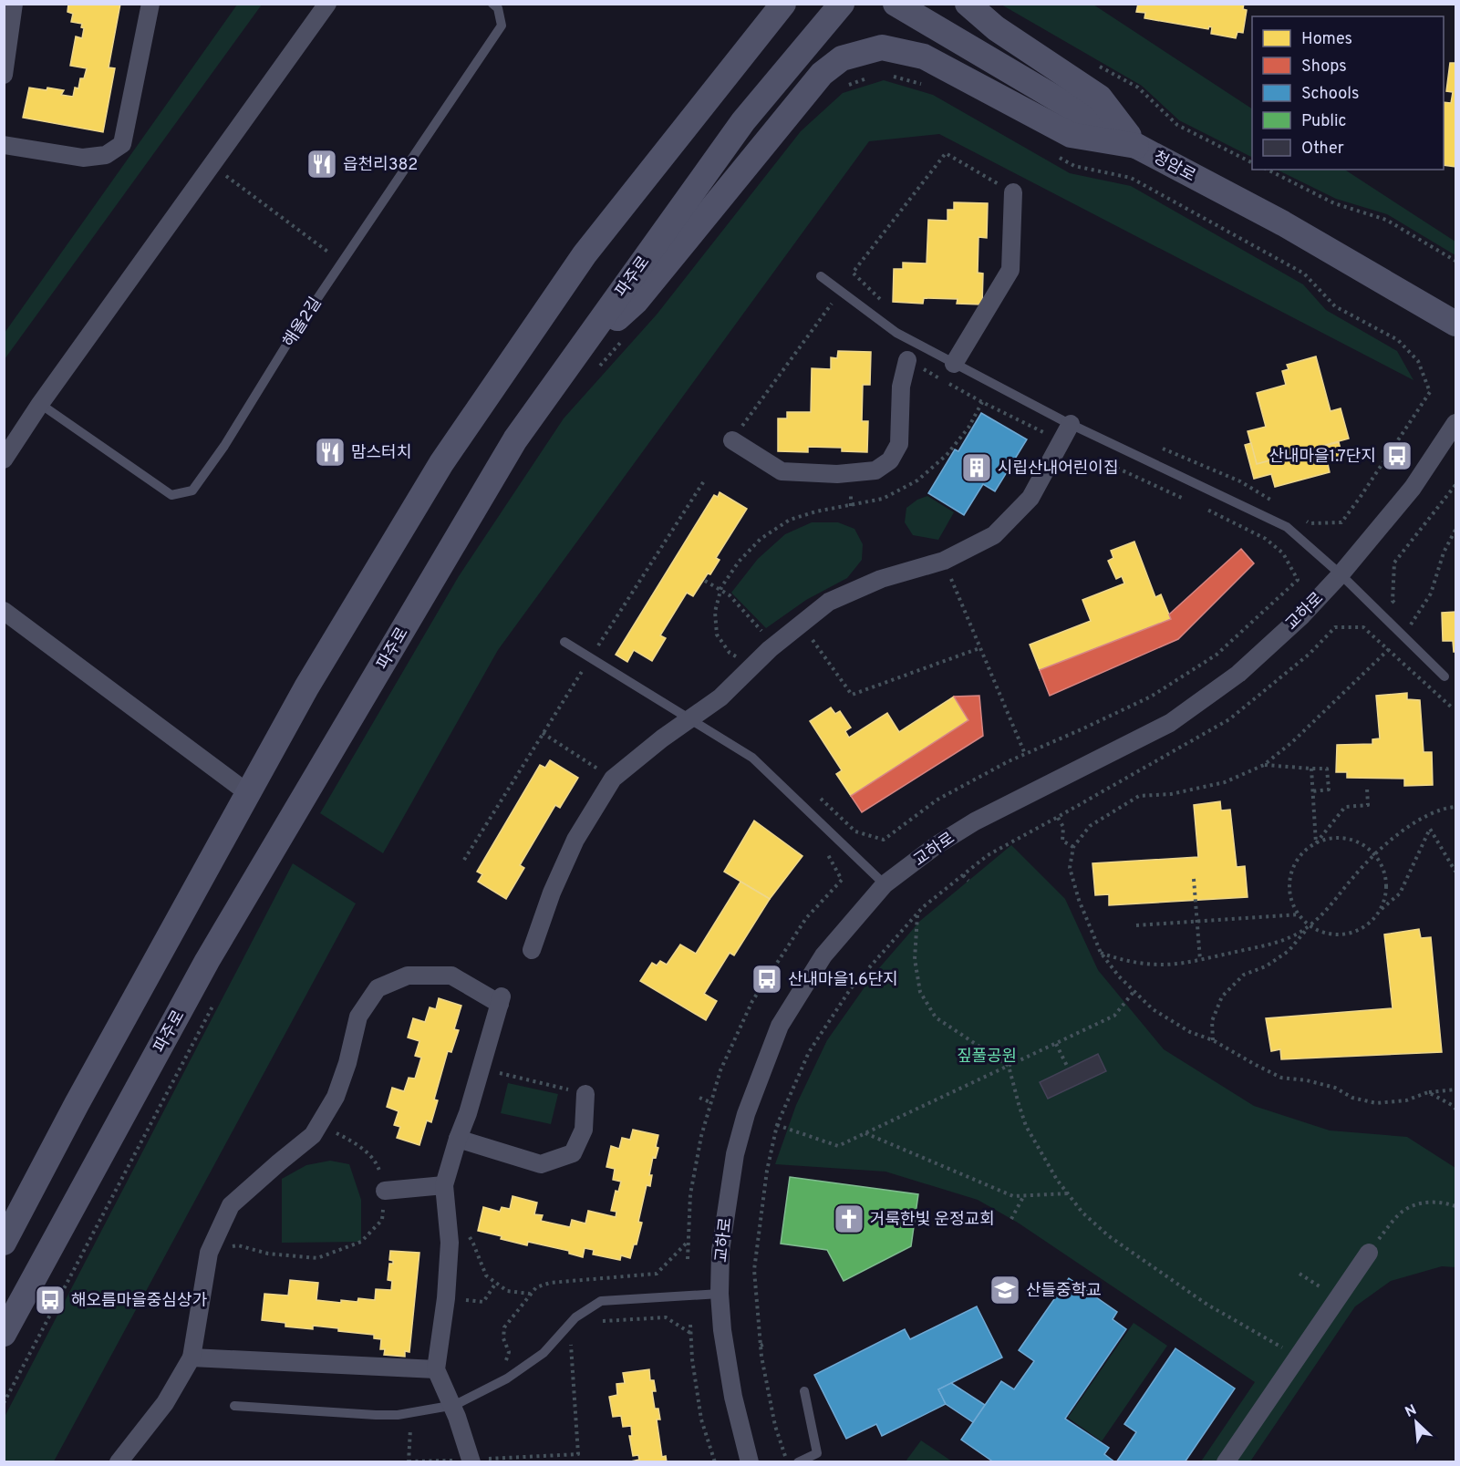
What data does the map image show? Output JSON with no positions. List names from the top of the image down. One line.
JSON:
{"streets":{"main road":["청암로","파주로"],"street":["교하로"],"lane":["해올2길"]},"parks":["짚풀공원"],"places":{"restaurant":["읍천리382","맘스터치"],"bus stop":["산내마을1.7단지","산내마을1.6단지","해오름마을중심상가"],"building":["시립산내어린이집"],"church":["거룩한빛 운정교회"],"school or university":["산들중학교"]},"legend":["Homes","Shops","Schools","Public","Other"],"north":"top left"}
